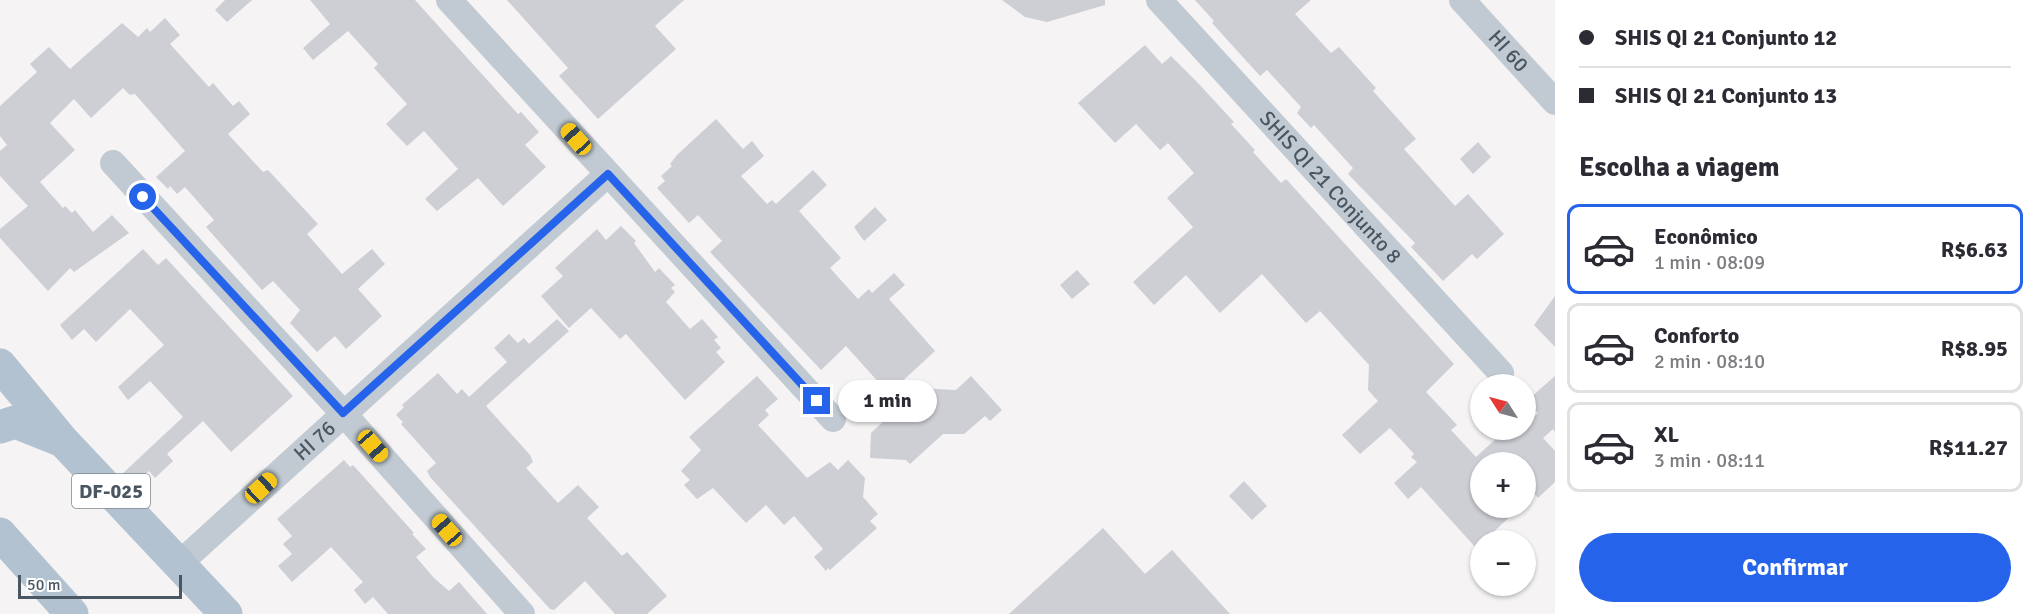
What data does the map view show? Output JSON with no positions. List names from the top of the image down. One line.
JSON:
{"streets":{"main road":["DF-025"],"street":["HI 60","SHIS QI 21 Conjunto 8","HI 76"]},"crossings":[["HI 76","DF-025"]],"scale_bar":"50 m","north":"top left","page":{"banner":["SHIS QI 21 Conjunto 12","SHIS QI 21 Conjunto 13"],"heading":"Escolha a viagem","list":[{"name":"Econômico","note":"1 min · 08:09","value":"R$6.63"},{"name":"Conforto","note":"2 min · 08:10","value":"R$8.95"},{"name":"XL","note":"3 min · 08:11","value":"R$11.27"}],"map_buttons":["+","−"],"bubble":"1 min","buttons":"Confirmar","scale":"50 m"}}
